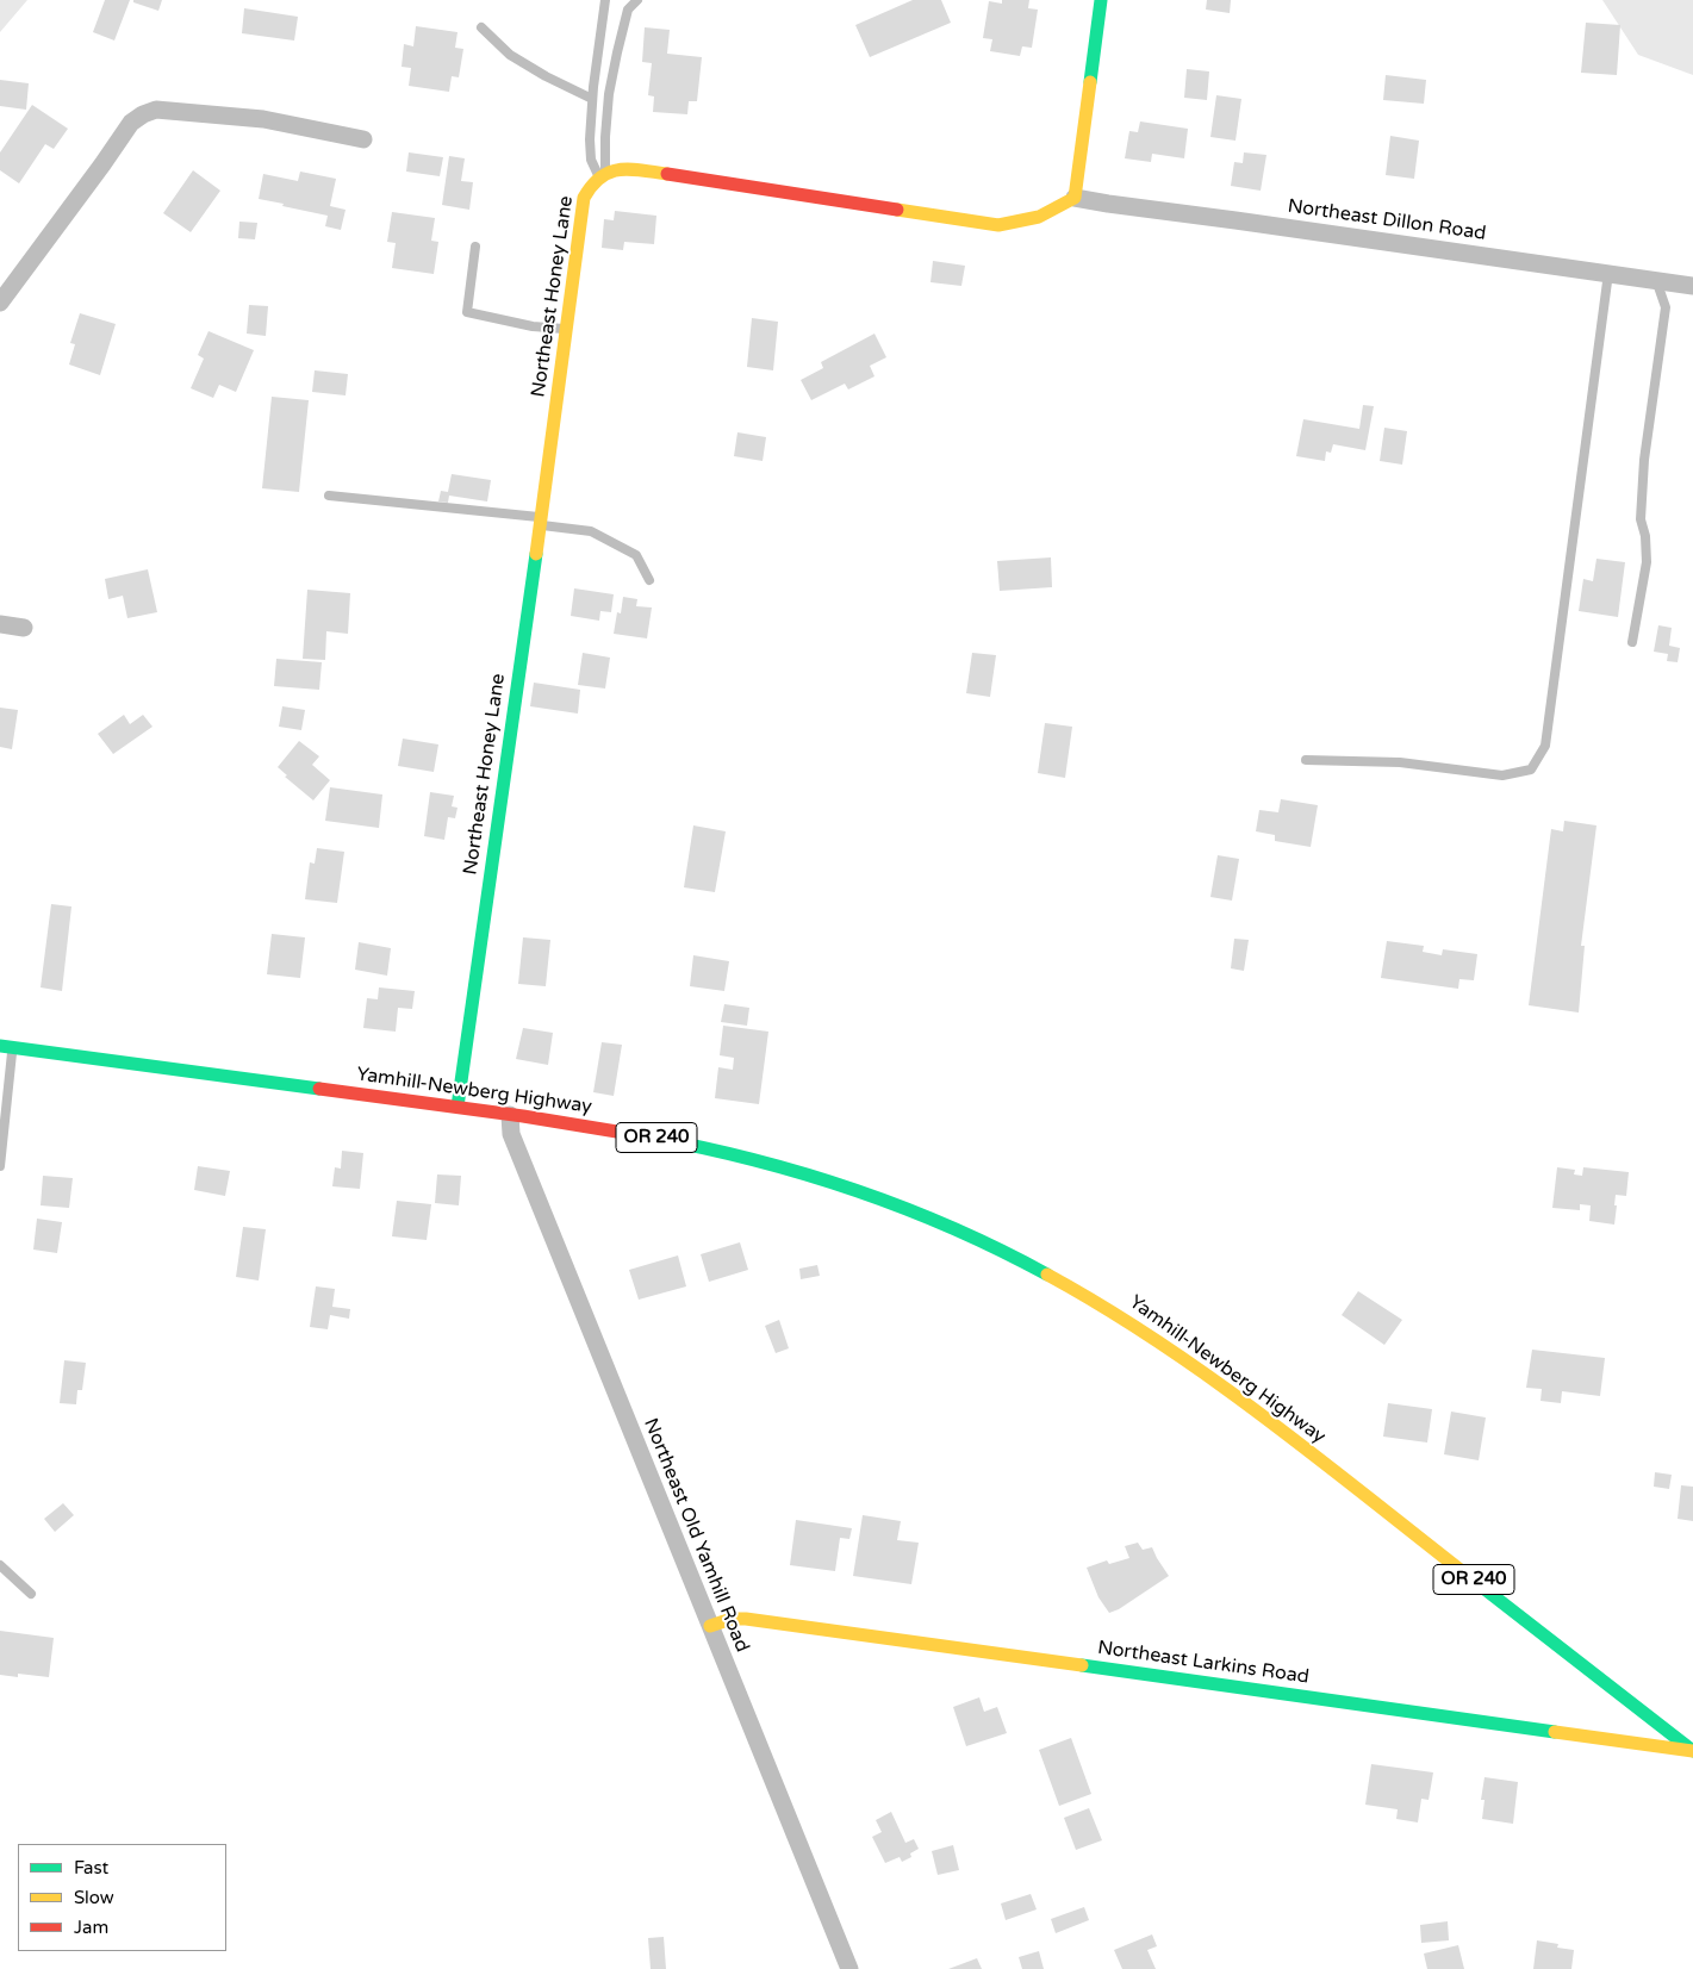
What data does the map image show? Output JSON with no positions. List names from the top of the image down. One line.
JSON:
{"streets":{"street":["Northeast Dillon Road","Northeast Honey Lane","Yamhill-Newberg Highway","OR 240","Northeast Old Yamhill Road","Northeast Larkins Road"]},"crossings":[["Northeast Honey Lane","Yamhill-Newberg Highway"],["Yamhill-Newberg Highway","Northeast Old Yamhill Road"],["Yamhill-Newberg Highway","Northeast Larkins Road"],["Northeast Old Yamhill Road","Northeast Larkins Road"]],"legend":["Fast","Slow","Jam"]}
